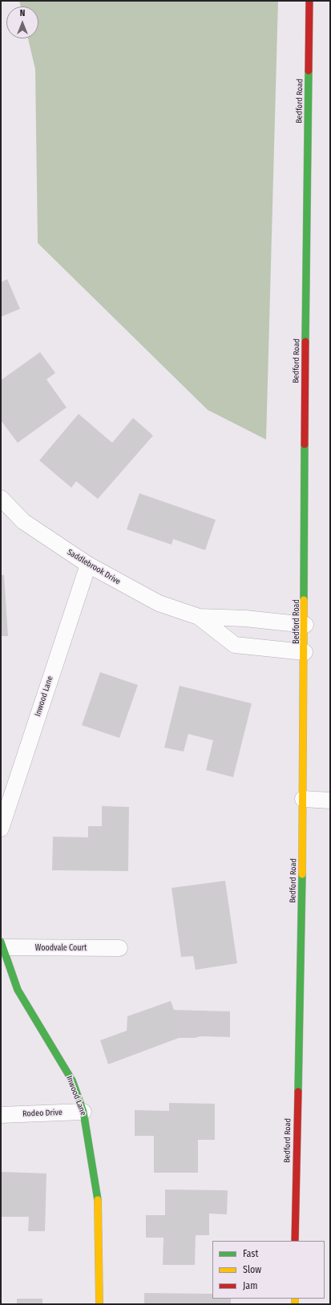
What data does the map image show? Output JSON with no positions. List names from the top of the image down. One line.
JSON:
{"streets":{"street":["Bedford Road","Saddlebrook Drive","Inwood Lane","Woodvale Court","Rodeo Drive"]},"crossings":[["Bedford Road","Saddlebrook Drive"],["Saddlebrook Drive","Inwood Lane"],["Inwood Lane","Woodvale Court"],["Inwood Lane","Rodeo Drive"]],"legend":["Fast","Slow","Jam"],"north":"top"}
